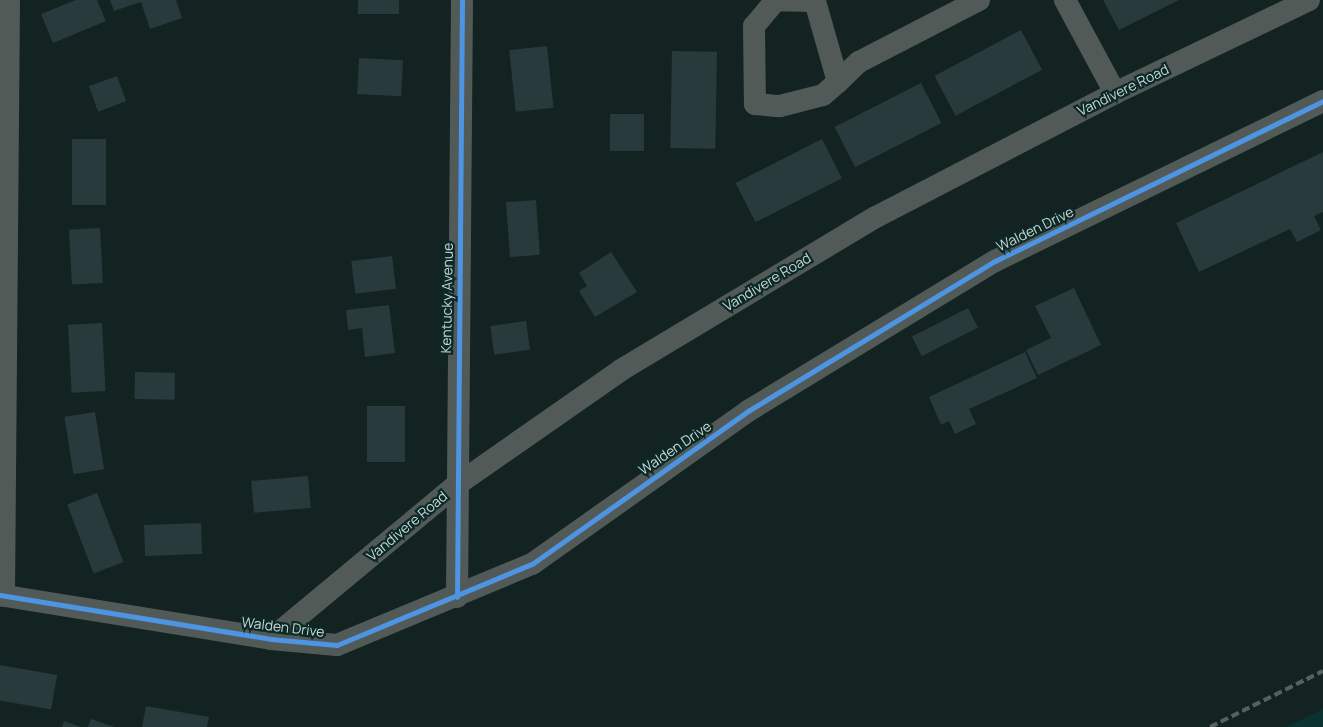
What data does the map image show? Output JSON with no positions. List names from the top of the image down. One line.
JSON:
{"streets":{"street":["Vandivere Road","Walden Drive","Kentucky Avenue"]},"crossings":[["Vandivere Road","Walden Drive"],["Vandivere Road","Kentucky Avenue"],["Walden Drive","Kentucky Avenue"]]}
